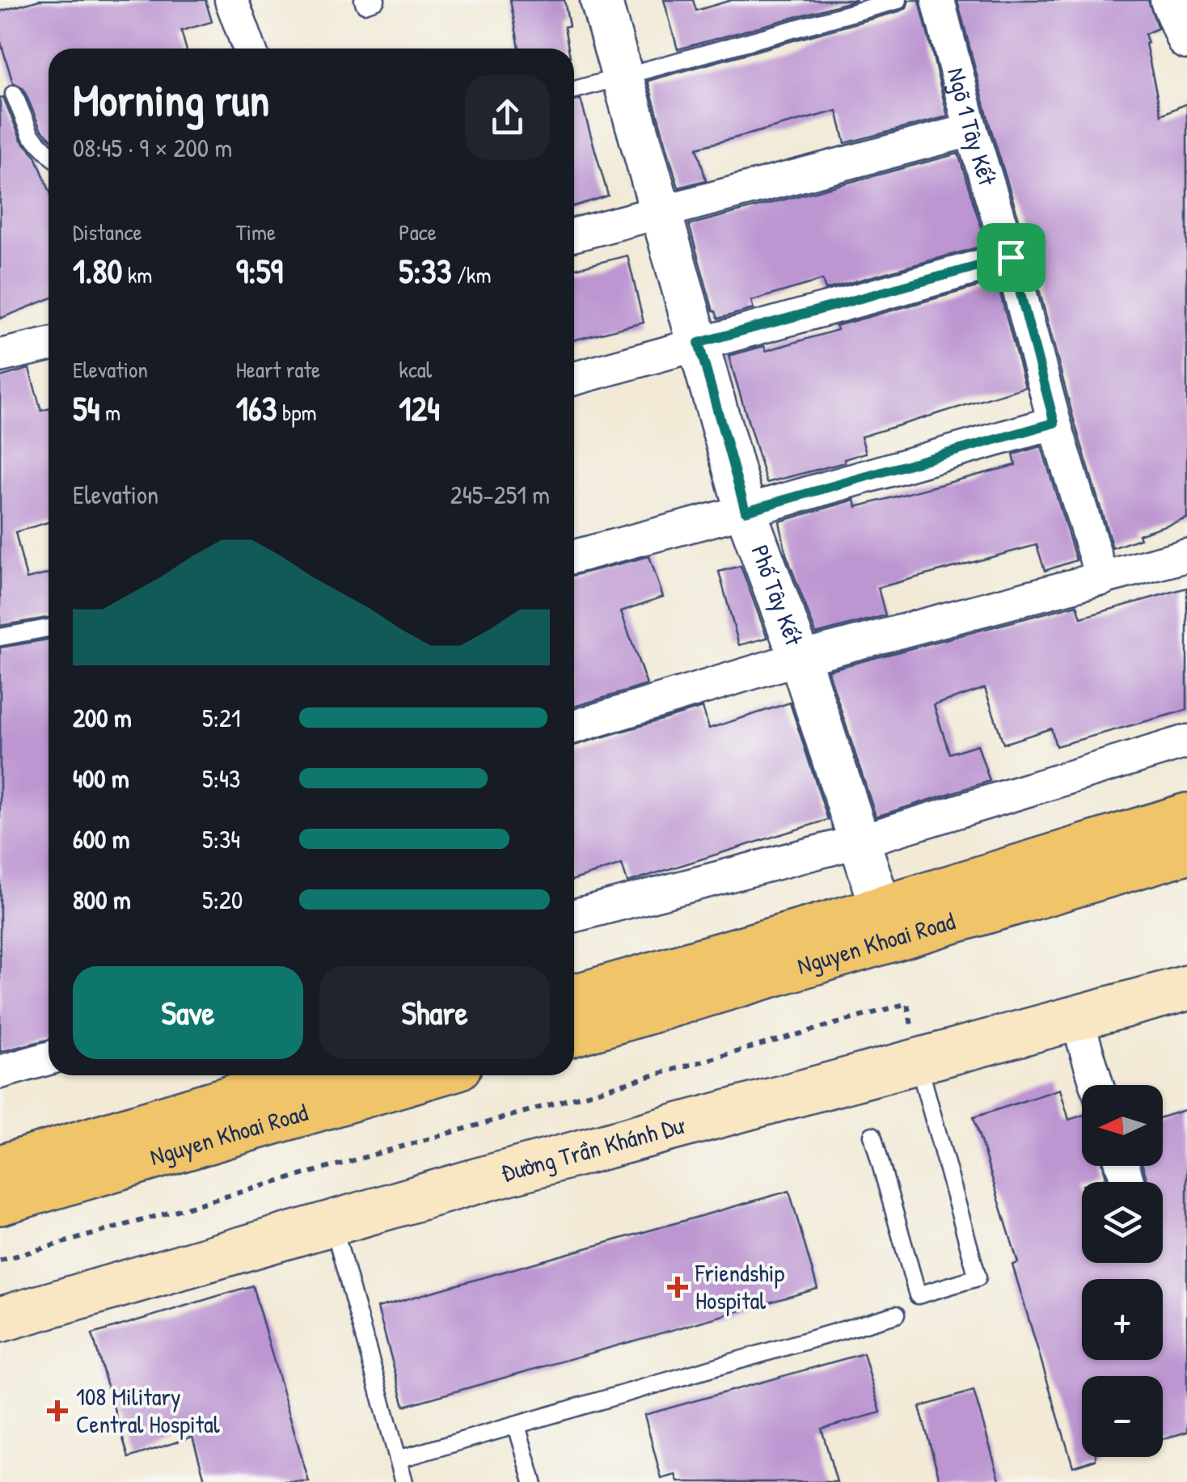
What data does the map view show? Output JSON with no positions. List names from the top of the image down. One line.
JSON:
{"streets":{"main road":["Nguyen Khoai Road","Đường Trần Khánh Dư"],"street":["Ngõ 1 Tây Kết","Phố Tây Kết"]},"crossings":[["Phố Tây Kết","Nguyen Khoai Road"]],"places":{"health":["Friendship Hospital","108 Military Central Hospital"]},"north":"left","page":{"heading":["Morning run","08:45 · 9 × 200 m"],"stats":[["Distance","1.80 km"],["Time","9:59"],["Pace","5:33 /km"],["Elevation","54 m"],["Heart rate","163 bpm"],["kcal","124"]],"chart":["Elevation","245–251 m"],"list":[{"name":"200 m","note":"5:21"},{"name":"400 m","note":"5:43"},{"name":"600 m","note":"5:34"},{"name":"800 m","note":"5:20"}],"buttons":["Save","Share"],"map_buttons":["+","−"]}}
